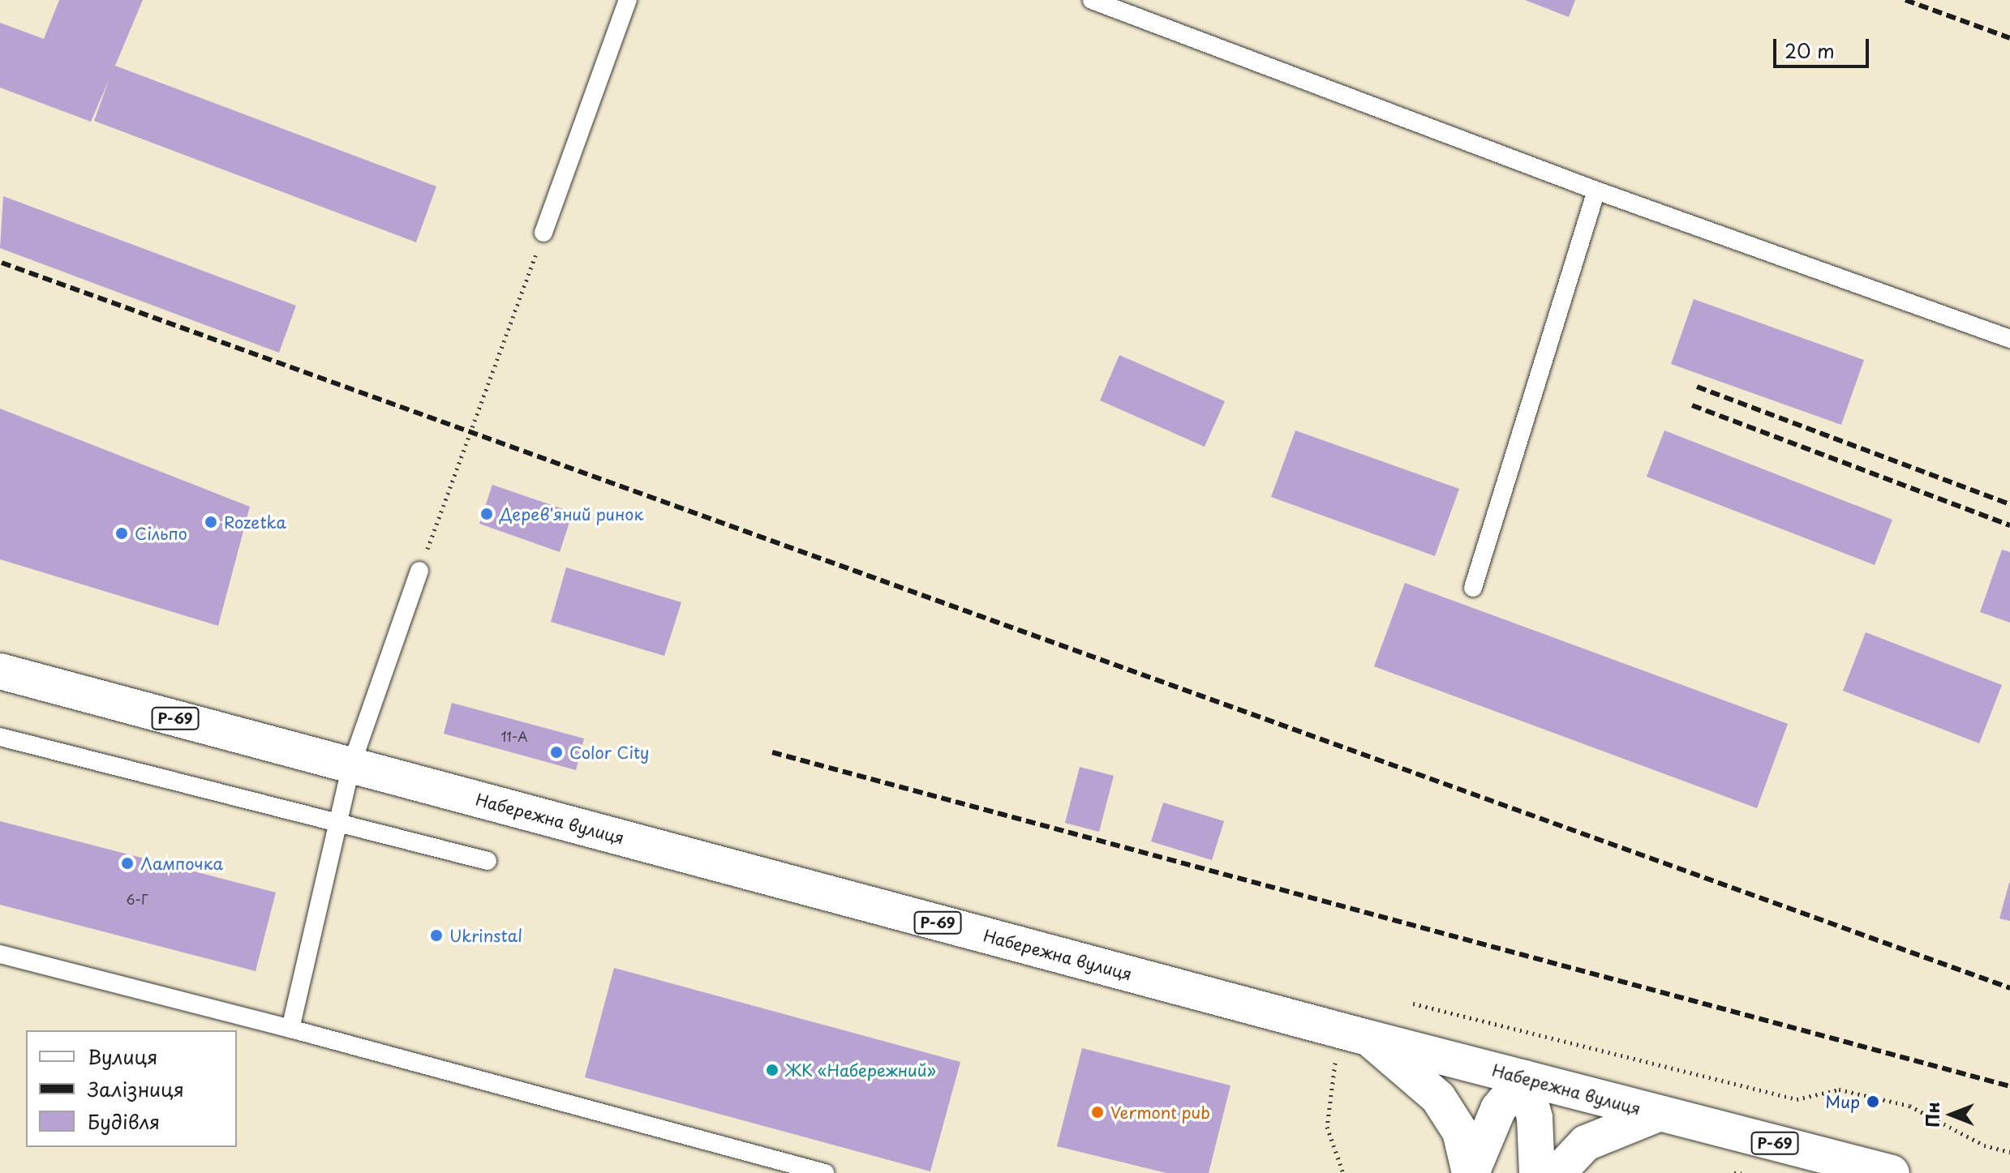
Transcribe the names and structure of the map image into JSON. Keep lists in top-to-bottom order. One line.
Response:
{"streets":{"main road":["Р-69","Набережна вулиця"]},"places":["Дерев'яний ринок","Rozetka","Сільпо","Color City","Лампочка","Ukrinstal","ЖК «Набережний»","Мир","Vermont pub"],"house_numbers":["11-А","6-Г"],"legend":["Вулиця","Залізниця","Будівля"],"scale_bar":"20 m","north":"left"}
